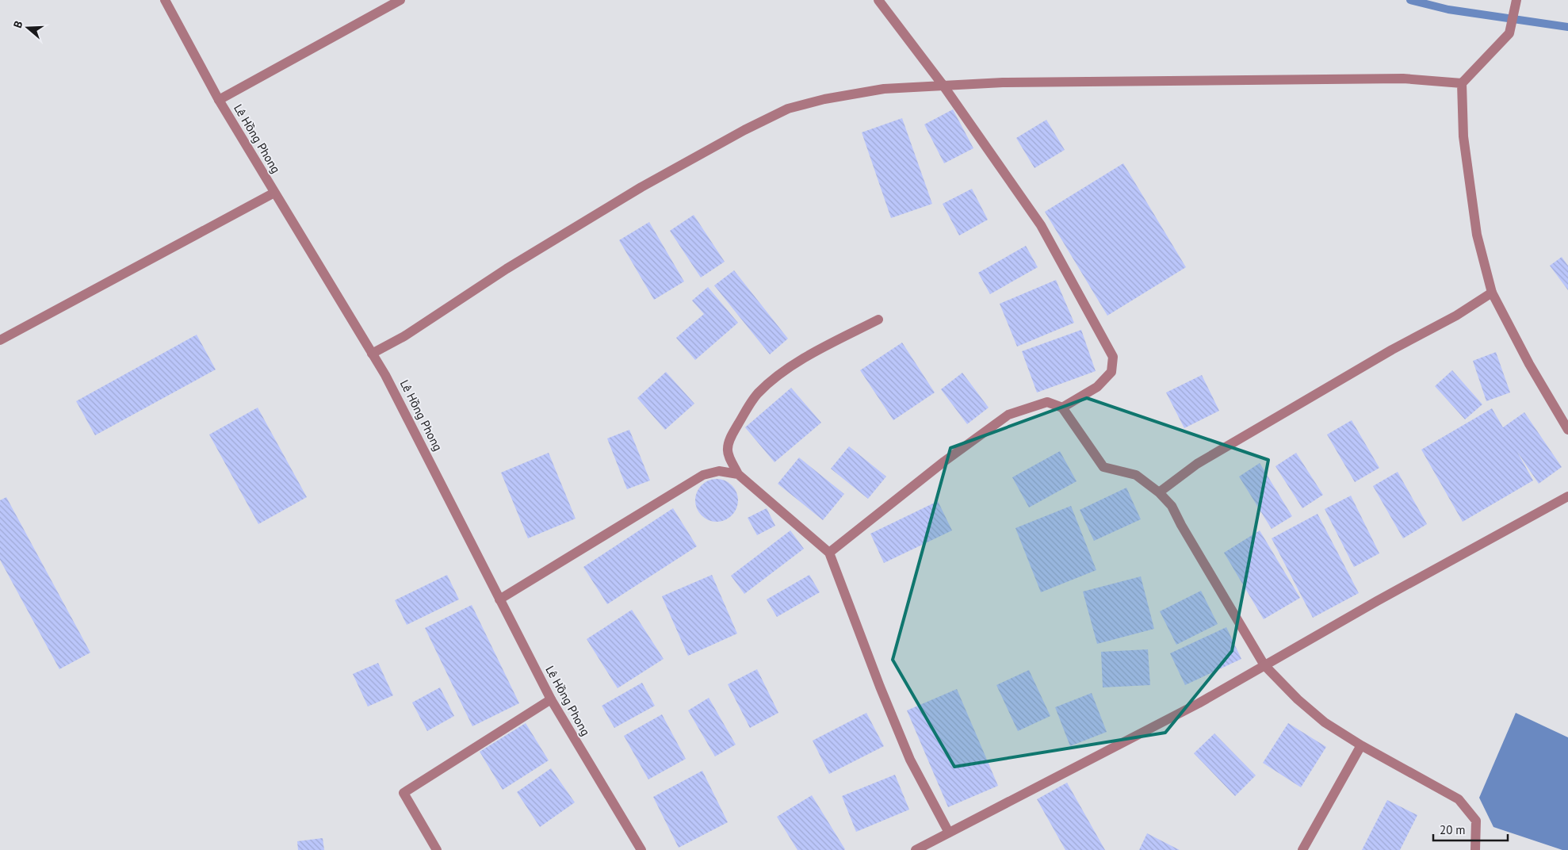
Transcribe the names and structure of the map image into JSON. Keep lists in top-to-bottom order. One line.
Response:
{"streets":{"street":["Lê Hồng Phong"]},"scale_bar":"20 m","north":"left"}
